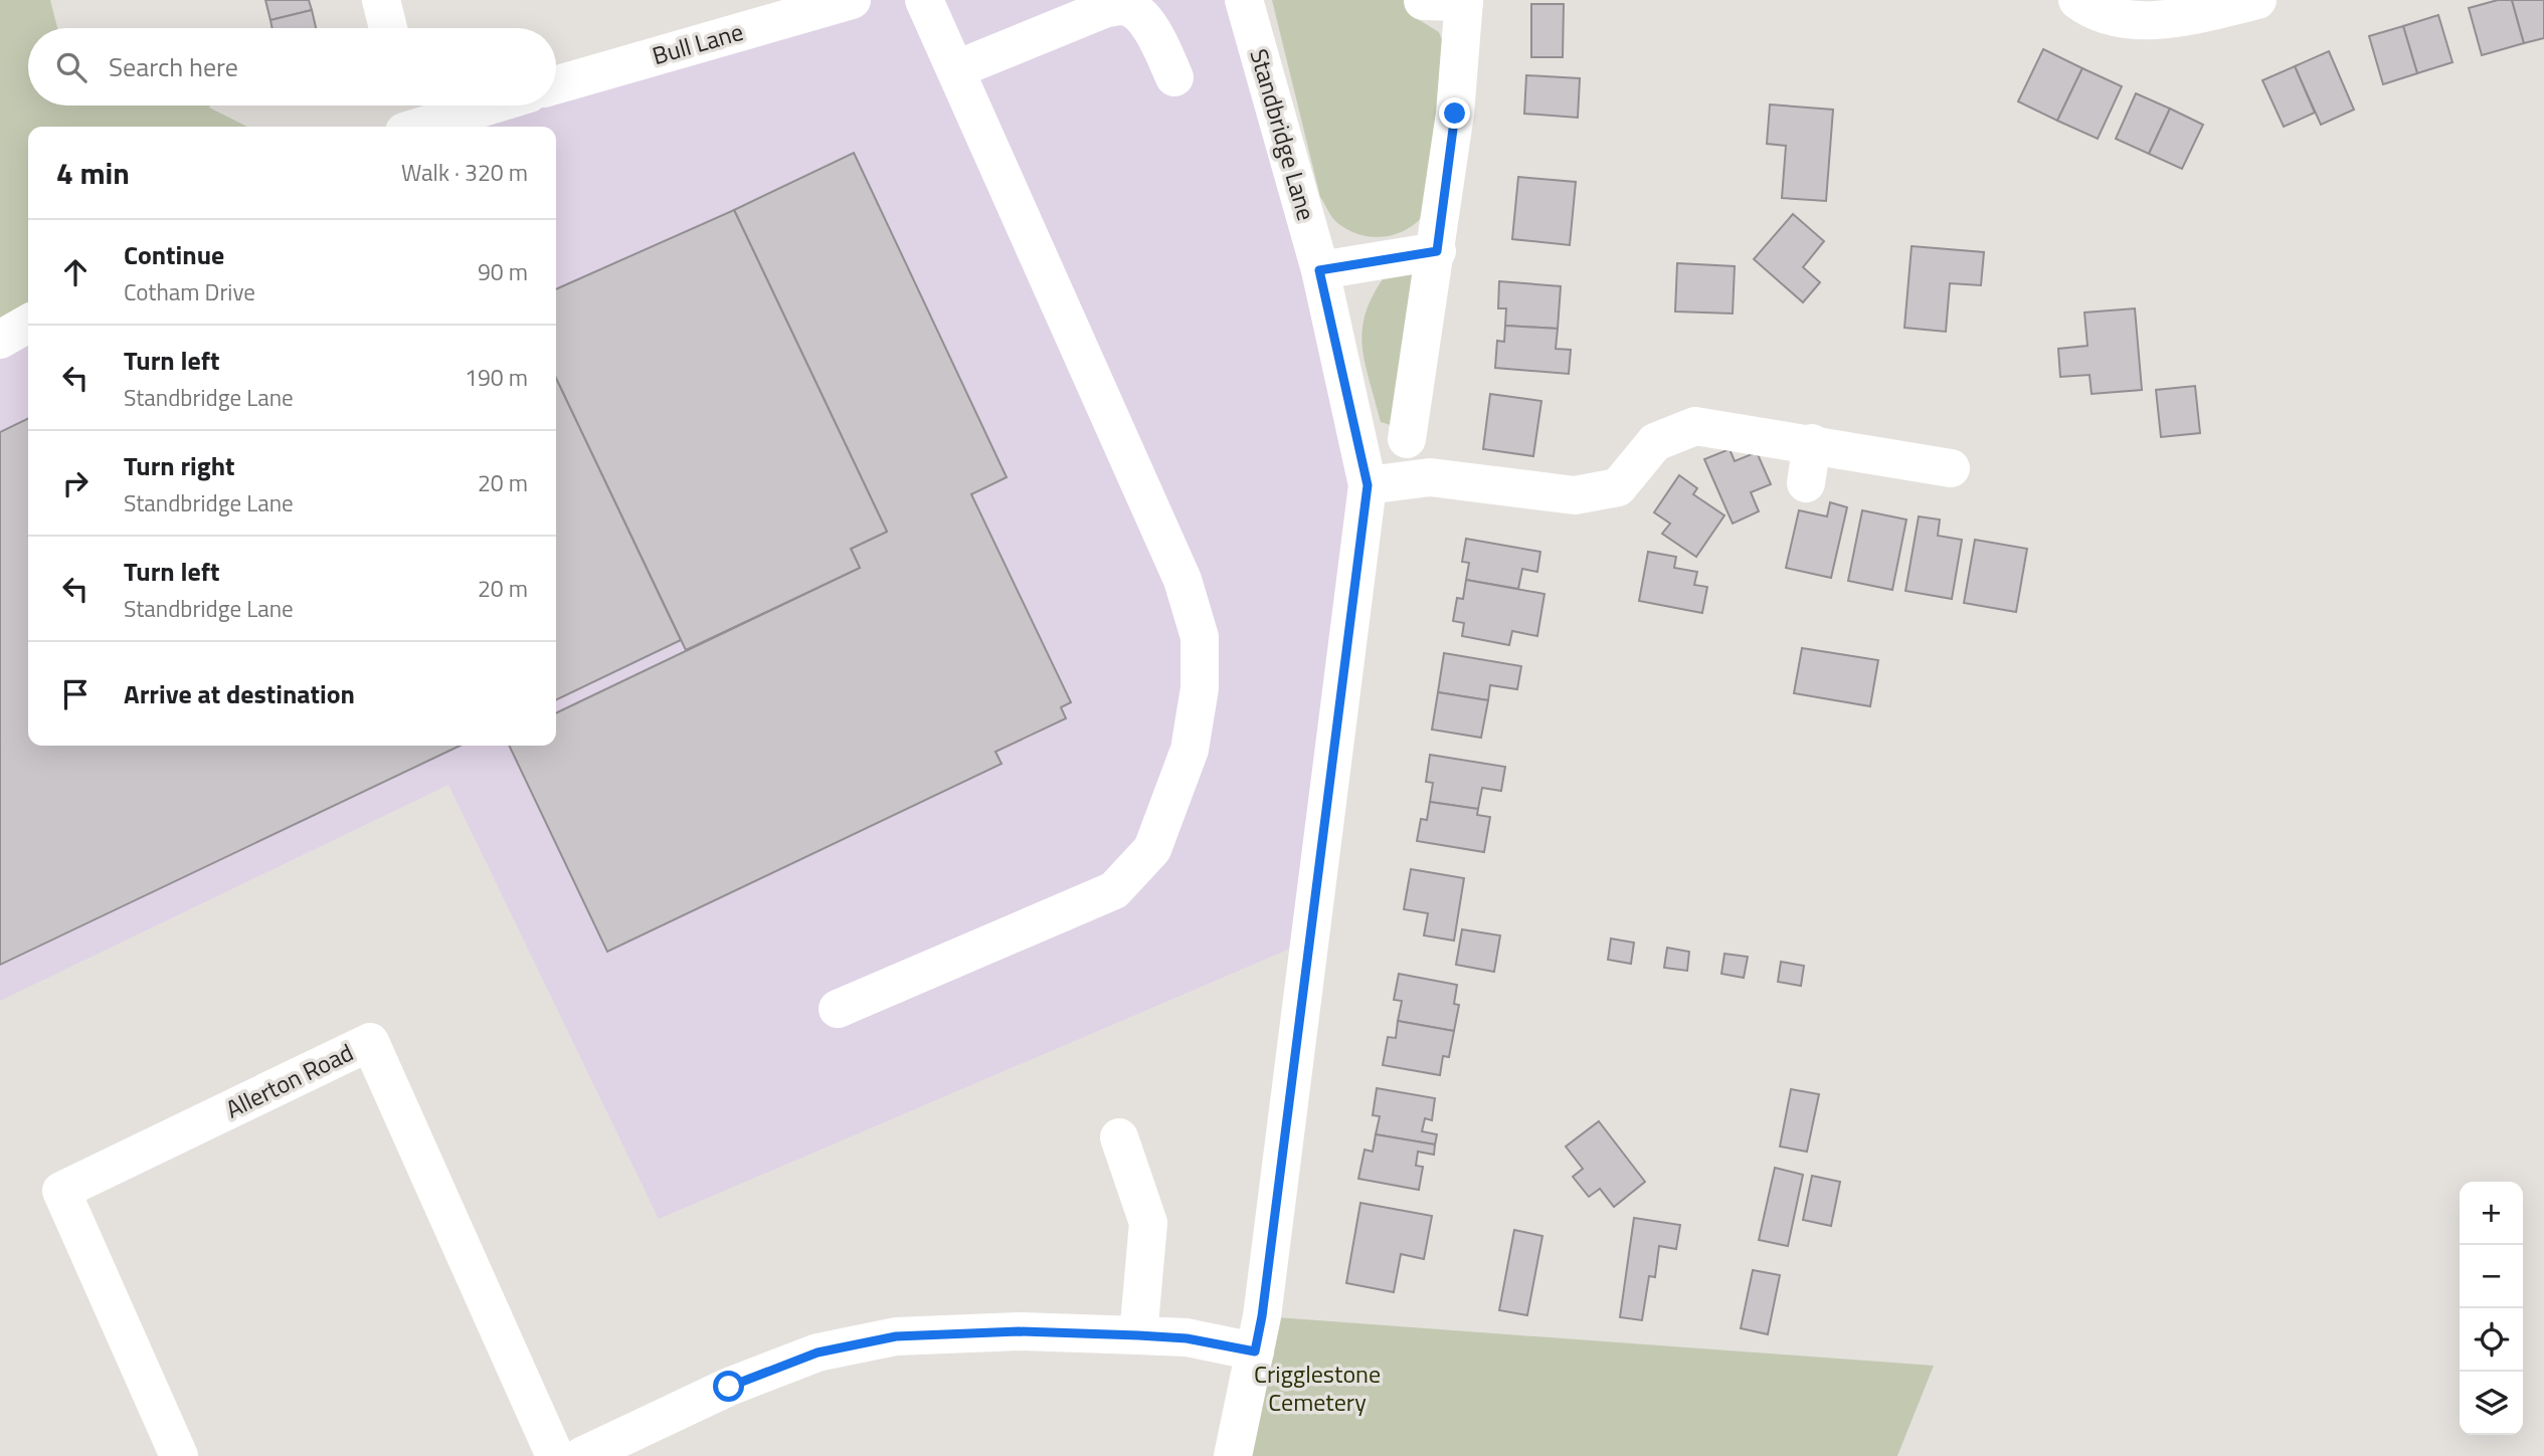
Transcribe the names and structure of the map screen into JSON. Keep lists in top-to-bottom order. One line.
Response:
{"streets":{"street":["Bull Lane","Standbridge Lane","Allerton Road"]},"parks":["Crigglestone Cemetery"],"page":{"search":"Search here","heading":["4 min","Walk · 320 m"],"list":[["Continue","Cotham Drive","90 m"],["Turn left","Standbridge Lane","190 m"],["Turn right","Standbridge Lane","20 m"],["Turn left","Standbridge Lane","20 m"],"Arrive at destination"],"map_buttons":["+","−"]}}
